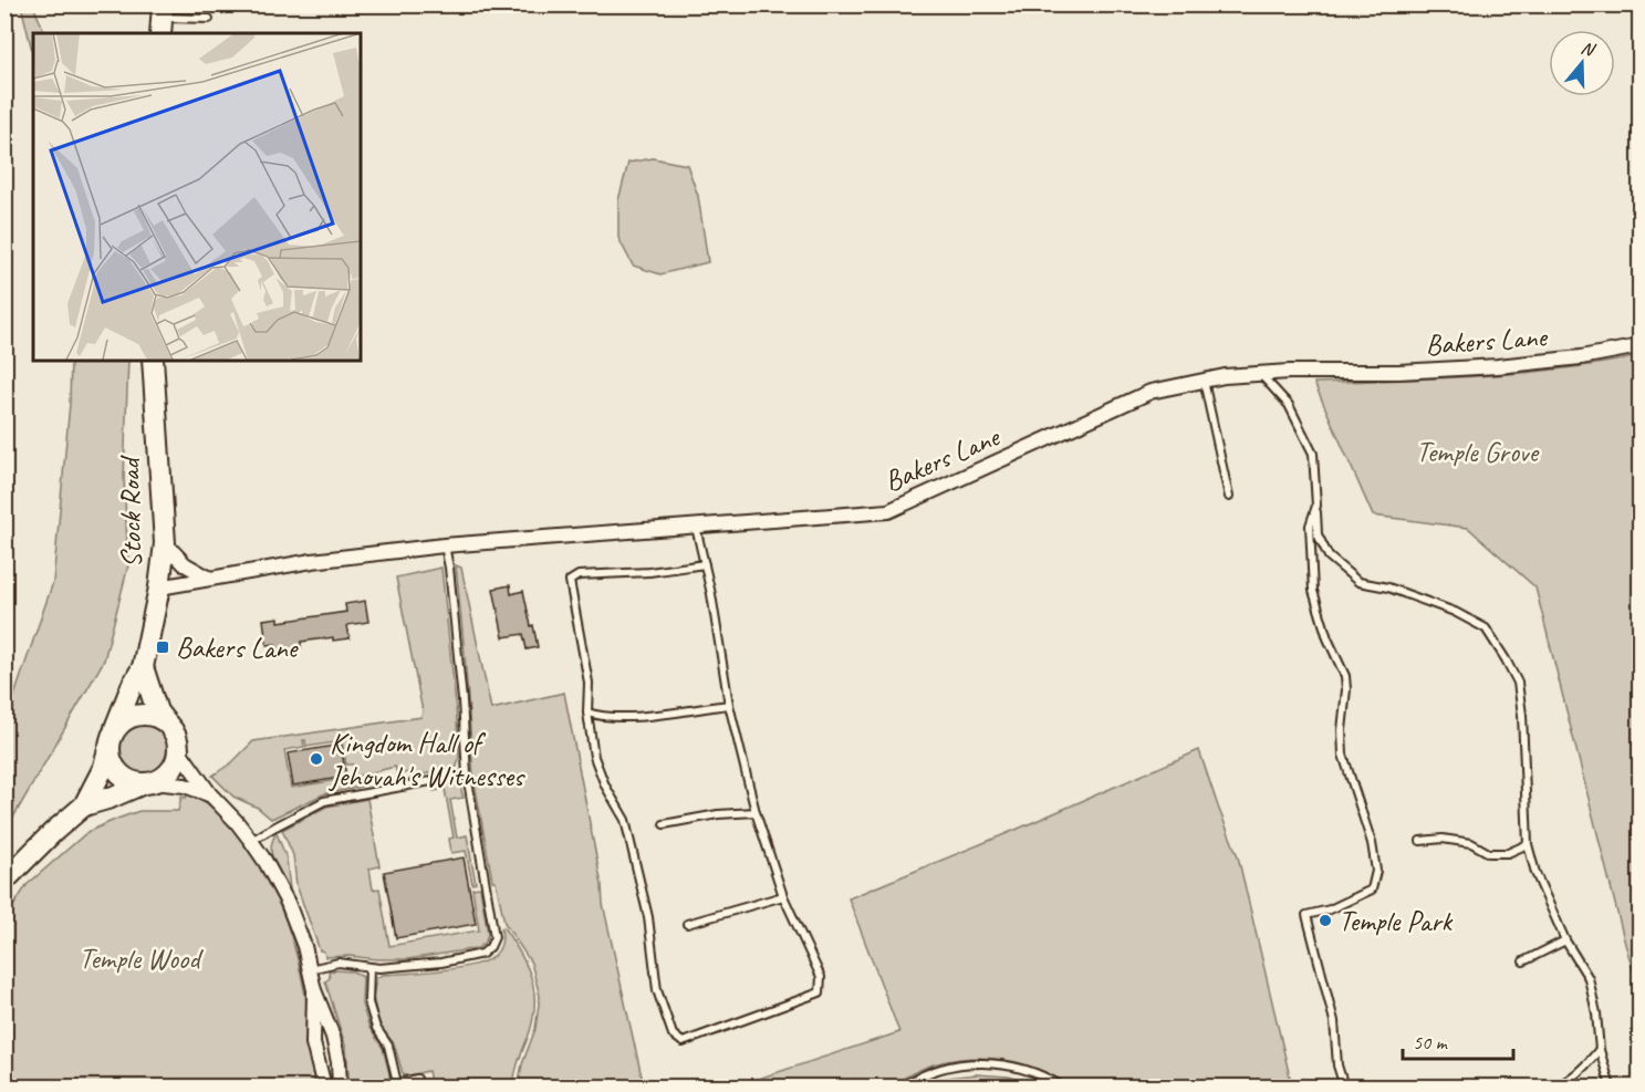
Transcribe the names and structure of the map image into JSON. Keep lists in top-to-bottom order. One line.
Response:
{"streets":{"main road":["Stock Road"],"street":["Bakers Lane"]},"crossings":[["Bakers Lane","Stock Road"]],"parks":["Temple Grove","Temple Wood"],"places":{"transit":["Bakers Lane"],"other":["Kingdom Hall of Jehovah's Witnesses","Temple Park"]},"scale_bar":"50 m","north":"top"}
